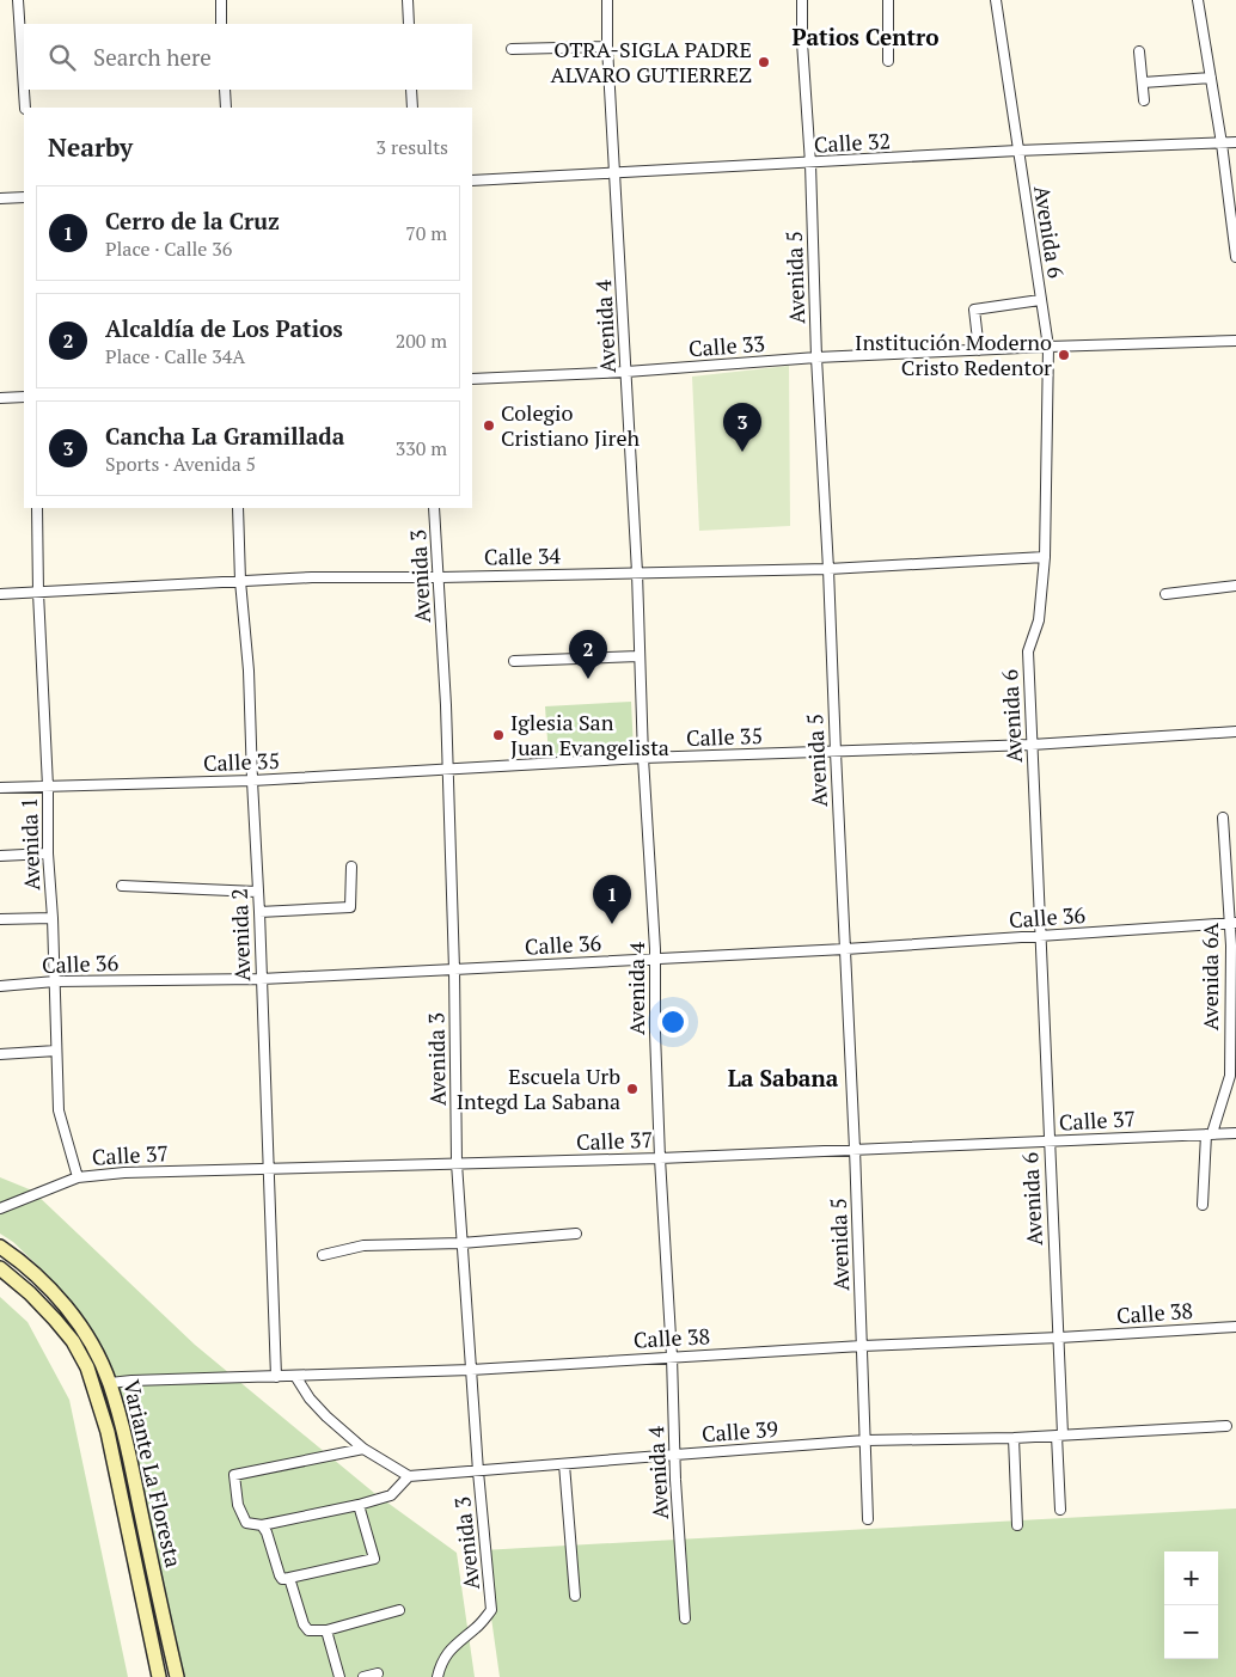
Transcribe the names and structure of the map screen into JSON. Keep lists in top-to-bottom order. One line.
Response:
{"streets":{"main road":["Variante La Floresta"],"street":["Calle 32","Avenida 6","Avenida 5","Avenida 4","Calle 33","Calle 34","Avenida 3","Calle 35","Avenida 1","Calle 36","Avenida 2","Avenida 6A","Calle 37","Calle 38","Calle 39"]},"crossings":[["Calle 32","Avenida 6"],["Calle 32","Avenida 5"],["Calle 32","Avenida 4"],["Avenida 6","Calle 33"],["Avenida 6","Calle 34"],["Avenida 6","Calle 35"],["Avenida 6","Calle 36"],["Avenida 6","Calle 37"],["Avenida 6","Calle 38"],["Avenida 6","Calle 39"],["Avenida 5","Calle 33"],["Avenida 5","Calle 34"],["Avenida 5","Calle 35"],["Avenida 5","Calle 36"],["Avenida 5","Calle 37"],["Avenida 5","Calle 38"],["Avenida 5","Calle 39"],["Avenida 4","Calle 33"],["Avenida 4","Calle 34"],["Avenida 4","Calle 35"],["Avenida 4","Calle 36"],["Avenida 4","Calle 37"],["Avenida 4","Calle 38"],["Avenida 4","Calle 39"],["Calle 34","Avenida 3"],["Calle 34","Avenida 1"],["Calle 34","Avenida 2"],["Avenida 3","Calle 35"],["Avenida 3","Calle 36"],["Avenida 3","Calle 37"],["Avenida 3","Calle 38"],["Avenida 3","Calle 39"],["Calle 35","Avenida 1"],["Calle 35","Avenida 2"],["Avenida 1","Calle 36"],["Avenida 1","Calle 37"],["Calle 36","Avenida 2"],["Calle 36","Avenida 6A"],["Avenida 2","Calle 37"],["Avenida 2","Calle 38"],["Avenida 6A","Calle 37"],["Calle 38","Variante La Floresta"]],"districts":["Patios Centro","La Sabana"],"places":["OTRA-SIGLA PADRE ALVARO GUTIERREZ","Institución Moderno Cristo Redentor","Colegio Cristiano Jireh","Iglesia San Juan Evangelista","Escuela Urb Integd La Sabana"],"page":{"search":"Search here","heading":["Nearby","3 results"],"list":[{"mark":"1","name":"Cerro de la Cruz","note":"Place · Calle 36","value":"70 m"},{"mark":"2","name":"Alcaldía de Los Patios","note":"Place · Calle 34A","value":"200 m"},{"mark":"3","name":"Cancha La Gramillada","note":"Sports · Avenida 5","value":"330 m"}],"pins":["3","2","1"],"map_buttons":["+","−"]}}
